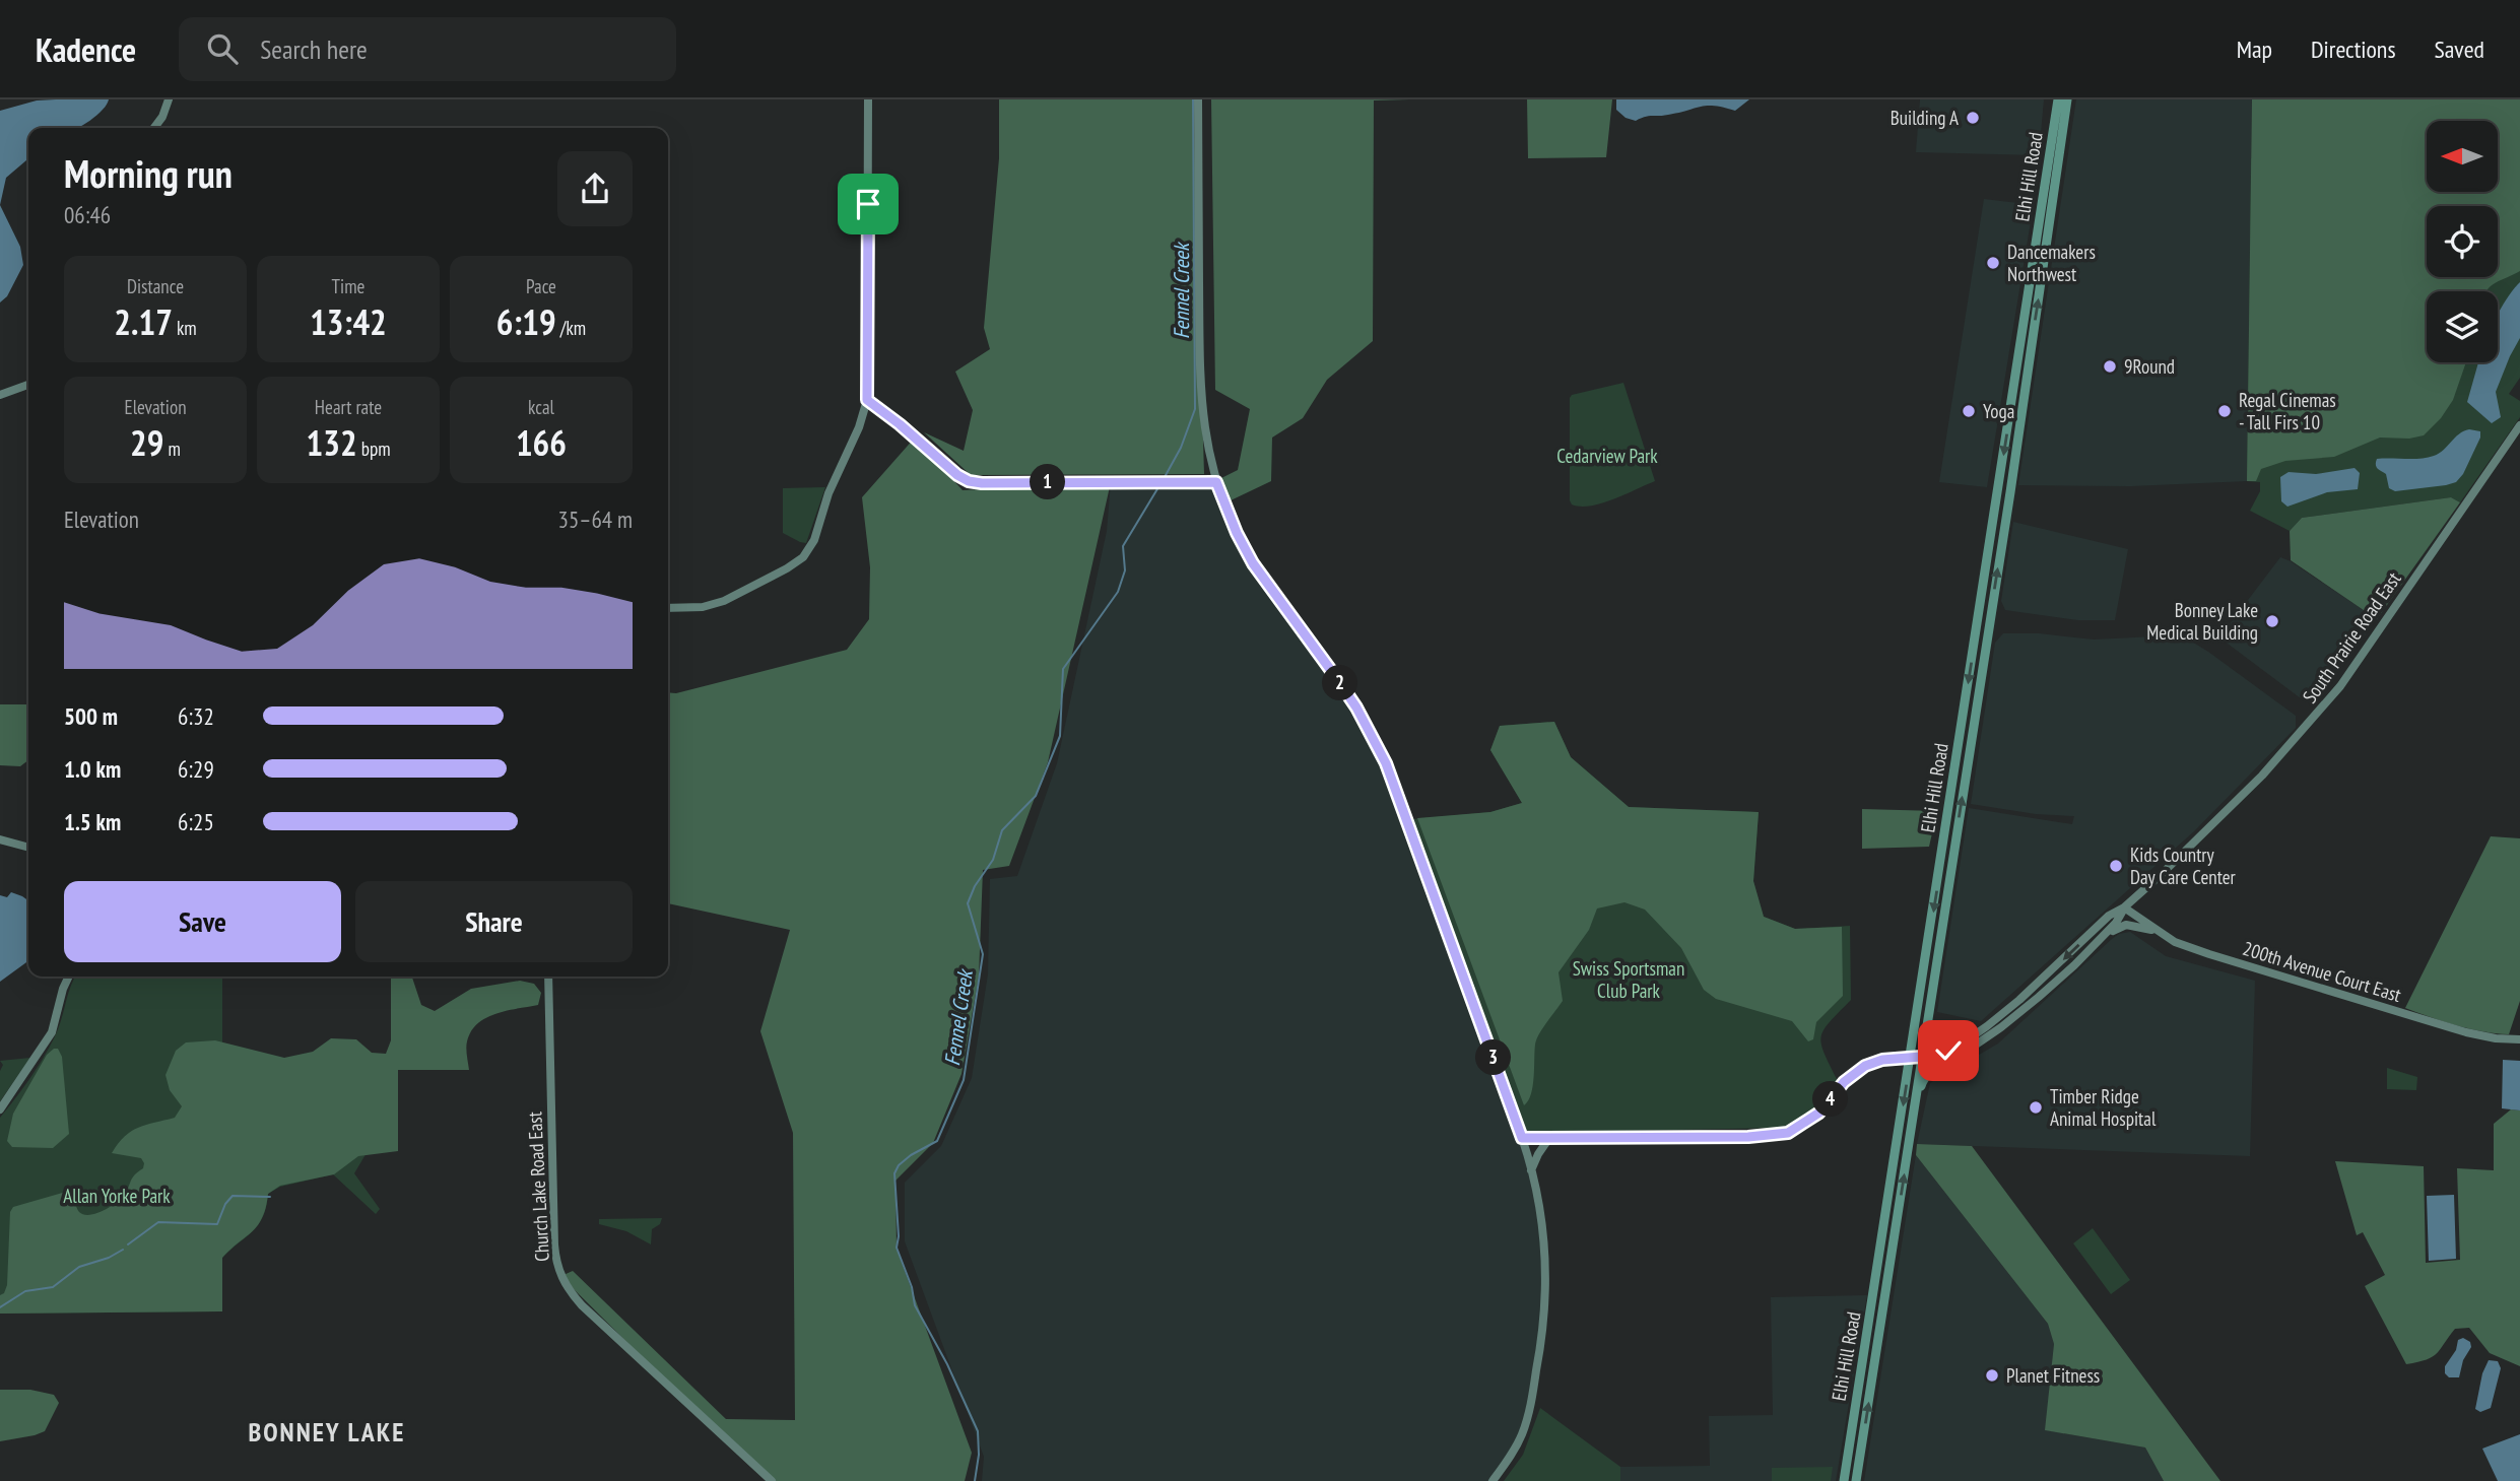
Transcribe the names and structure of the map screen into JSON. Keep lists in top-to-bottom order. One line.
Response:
{"streets":{"main road":["Elhi Hill Road"],"street":["South Prairie Road East","200th Avenue Court East","Church Lake Road East"]},"crossings":[["Elhi Hill Road","South Prairie Road East"],["South Prairie Road East","200th Avenue Court East"]],"districts":["BONNEY LAKE"],"water":["Fennel Creek"],"parks":["Cedarview Park","Swiss Sportsman Club Park","Allan Yorke Park"],"places":["Building A","Dancemakers Northwest","9Round","Yoga","Regal Cinemas - Tall Firs 10","Bonney Lake Medical Building","Kids Country Day Care Center","Timber Ridge Animal Hospital","Planet Fitness"],"north":"left","page":{"header":"Kadence","search":"Search here","nav":["Map","Directions","Saved"],"heading":["Morning run","06:46"],"stats":[["Distance","2.17 km"],["Time","13:42"],["Pace","6:19 /km"],["Elevation","29 m"],["Heart rate","132 bpm"],["kcal","166"]],"pins":["1","2","3","4"],"chart":["Elevation","35–64 m"],"list":[{"name":"500 m","note":"6:32"},{"name":"1.0 km","note":"6:29"},{"name":"1.5 km","note":"6:25"}],"buttons":["Save","Share"]}}
